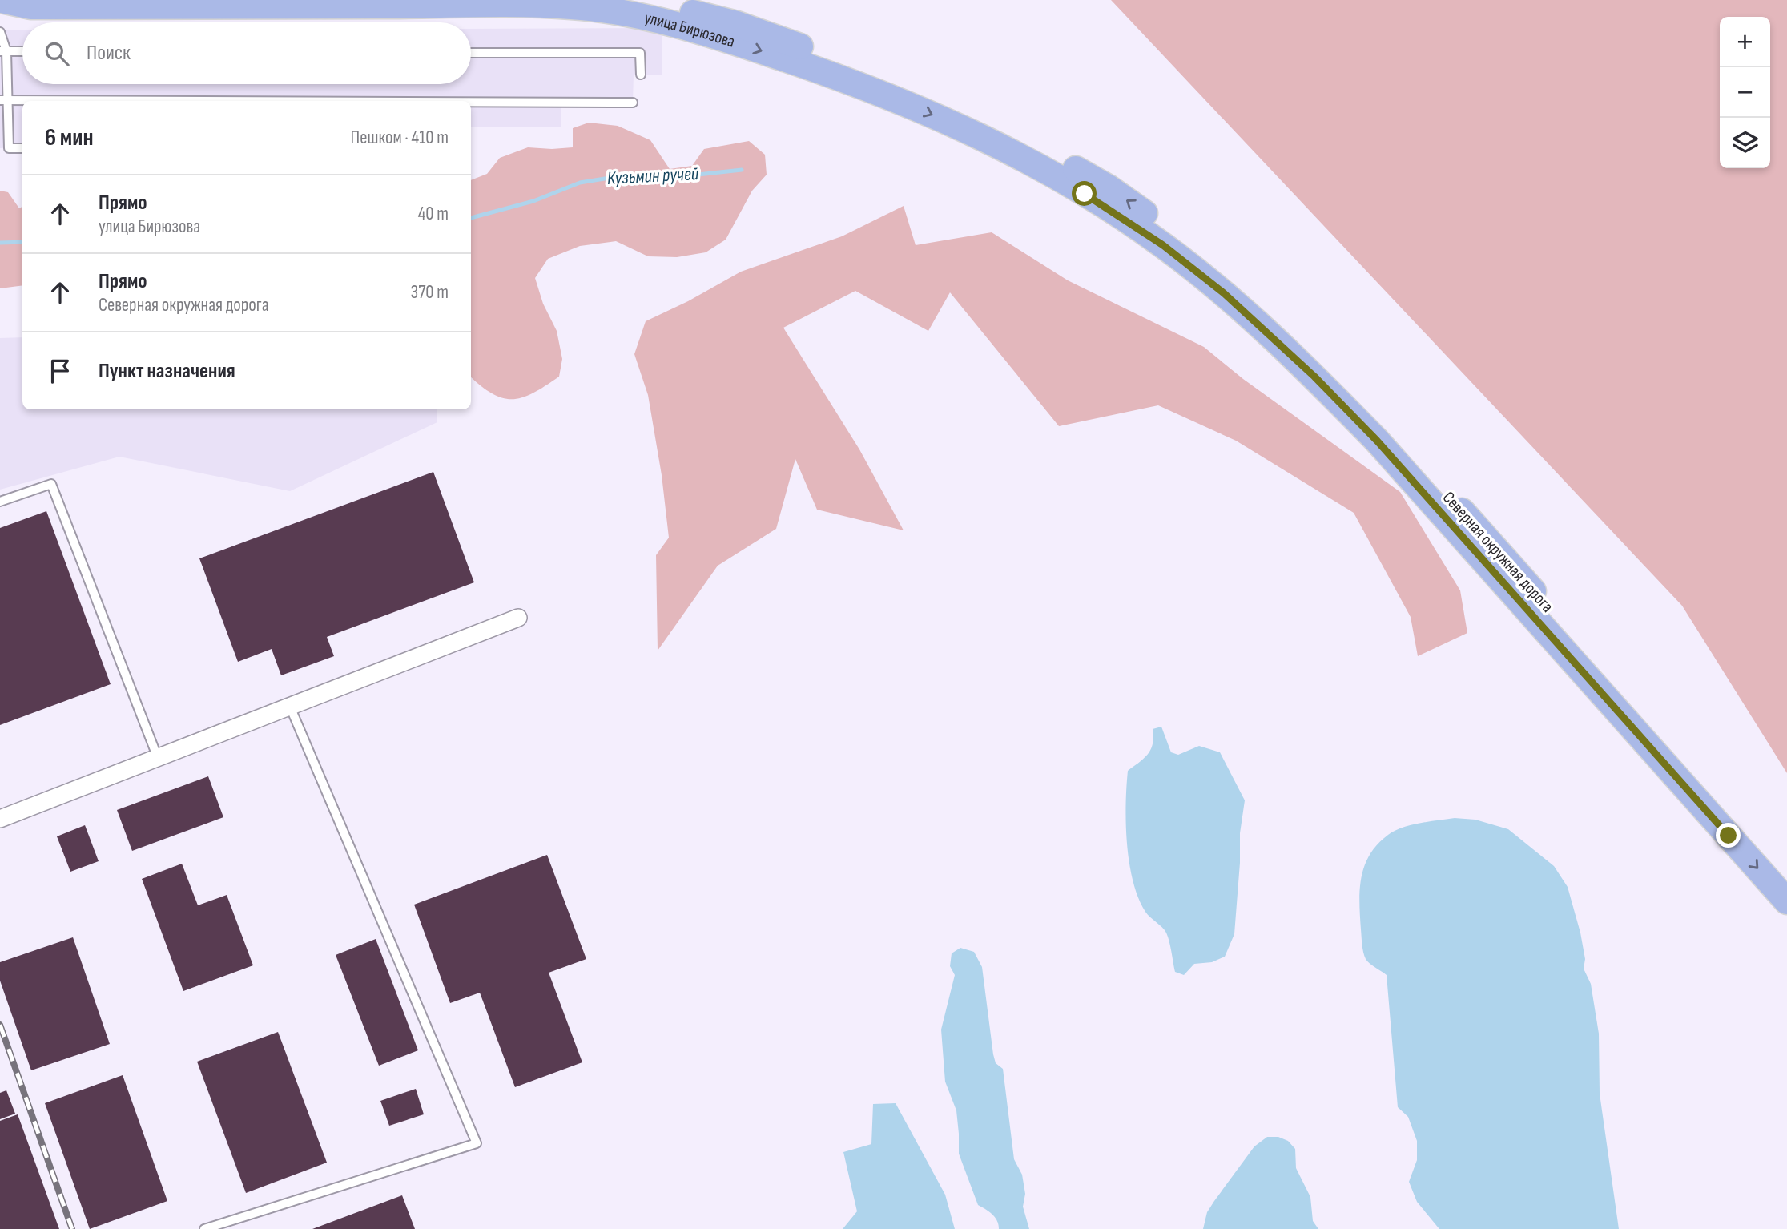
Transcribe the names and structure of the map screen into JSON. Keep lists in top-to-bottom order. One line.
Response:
{"streets":{"main road":["улица Бирюзова","Северная окружная дорога"]},"crossings":[["улица Бирюзова","Северная окружная дорога"]],"water":["Кузьмин ручей"],"page":{"map_buttons":["+","−"],"search":"Поиск","heading":["6 мин","Пешком · 410 m"],"list":[["Прямо","улица Бирюзова","40 m"],["Прямо","Северная окружная дорога","370 m"],"Пункт назначения"]}}
